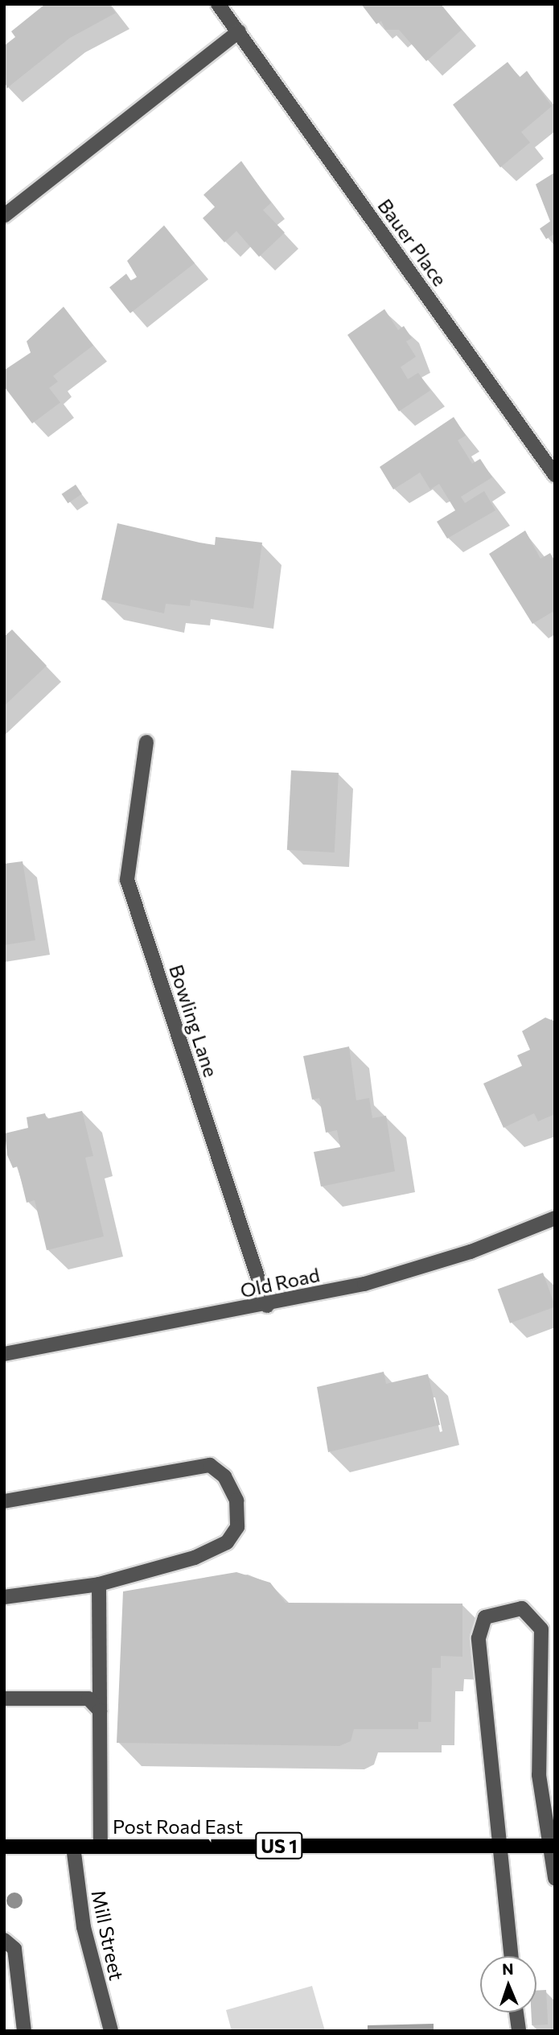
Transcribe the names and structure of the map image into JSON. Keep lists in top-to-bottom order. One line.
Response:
{"streets":{"main road":["Post Road East","US 1"],"street":["Bauer Place","Bowling Lane","Old Road","Mill Street"]},"crossings":[["Bowling Lane","Old Road"],["Post Road East","Mill Street"]],"north":"top"}
